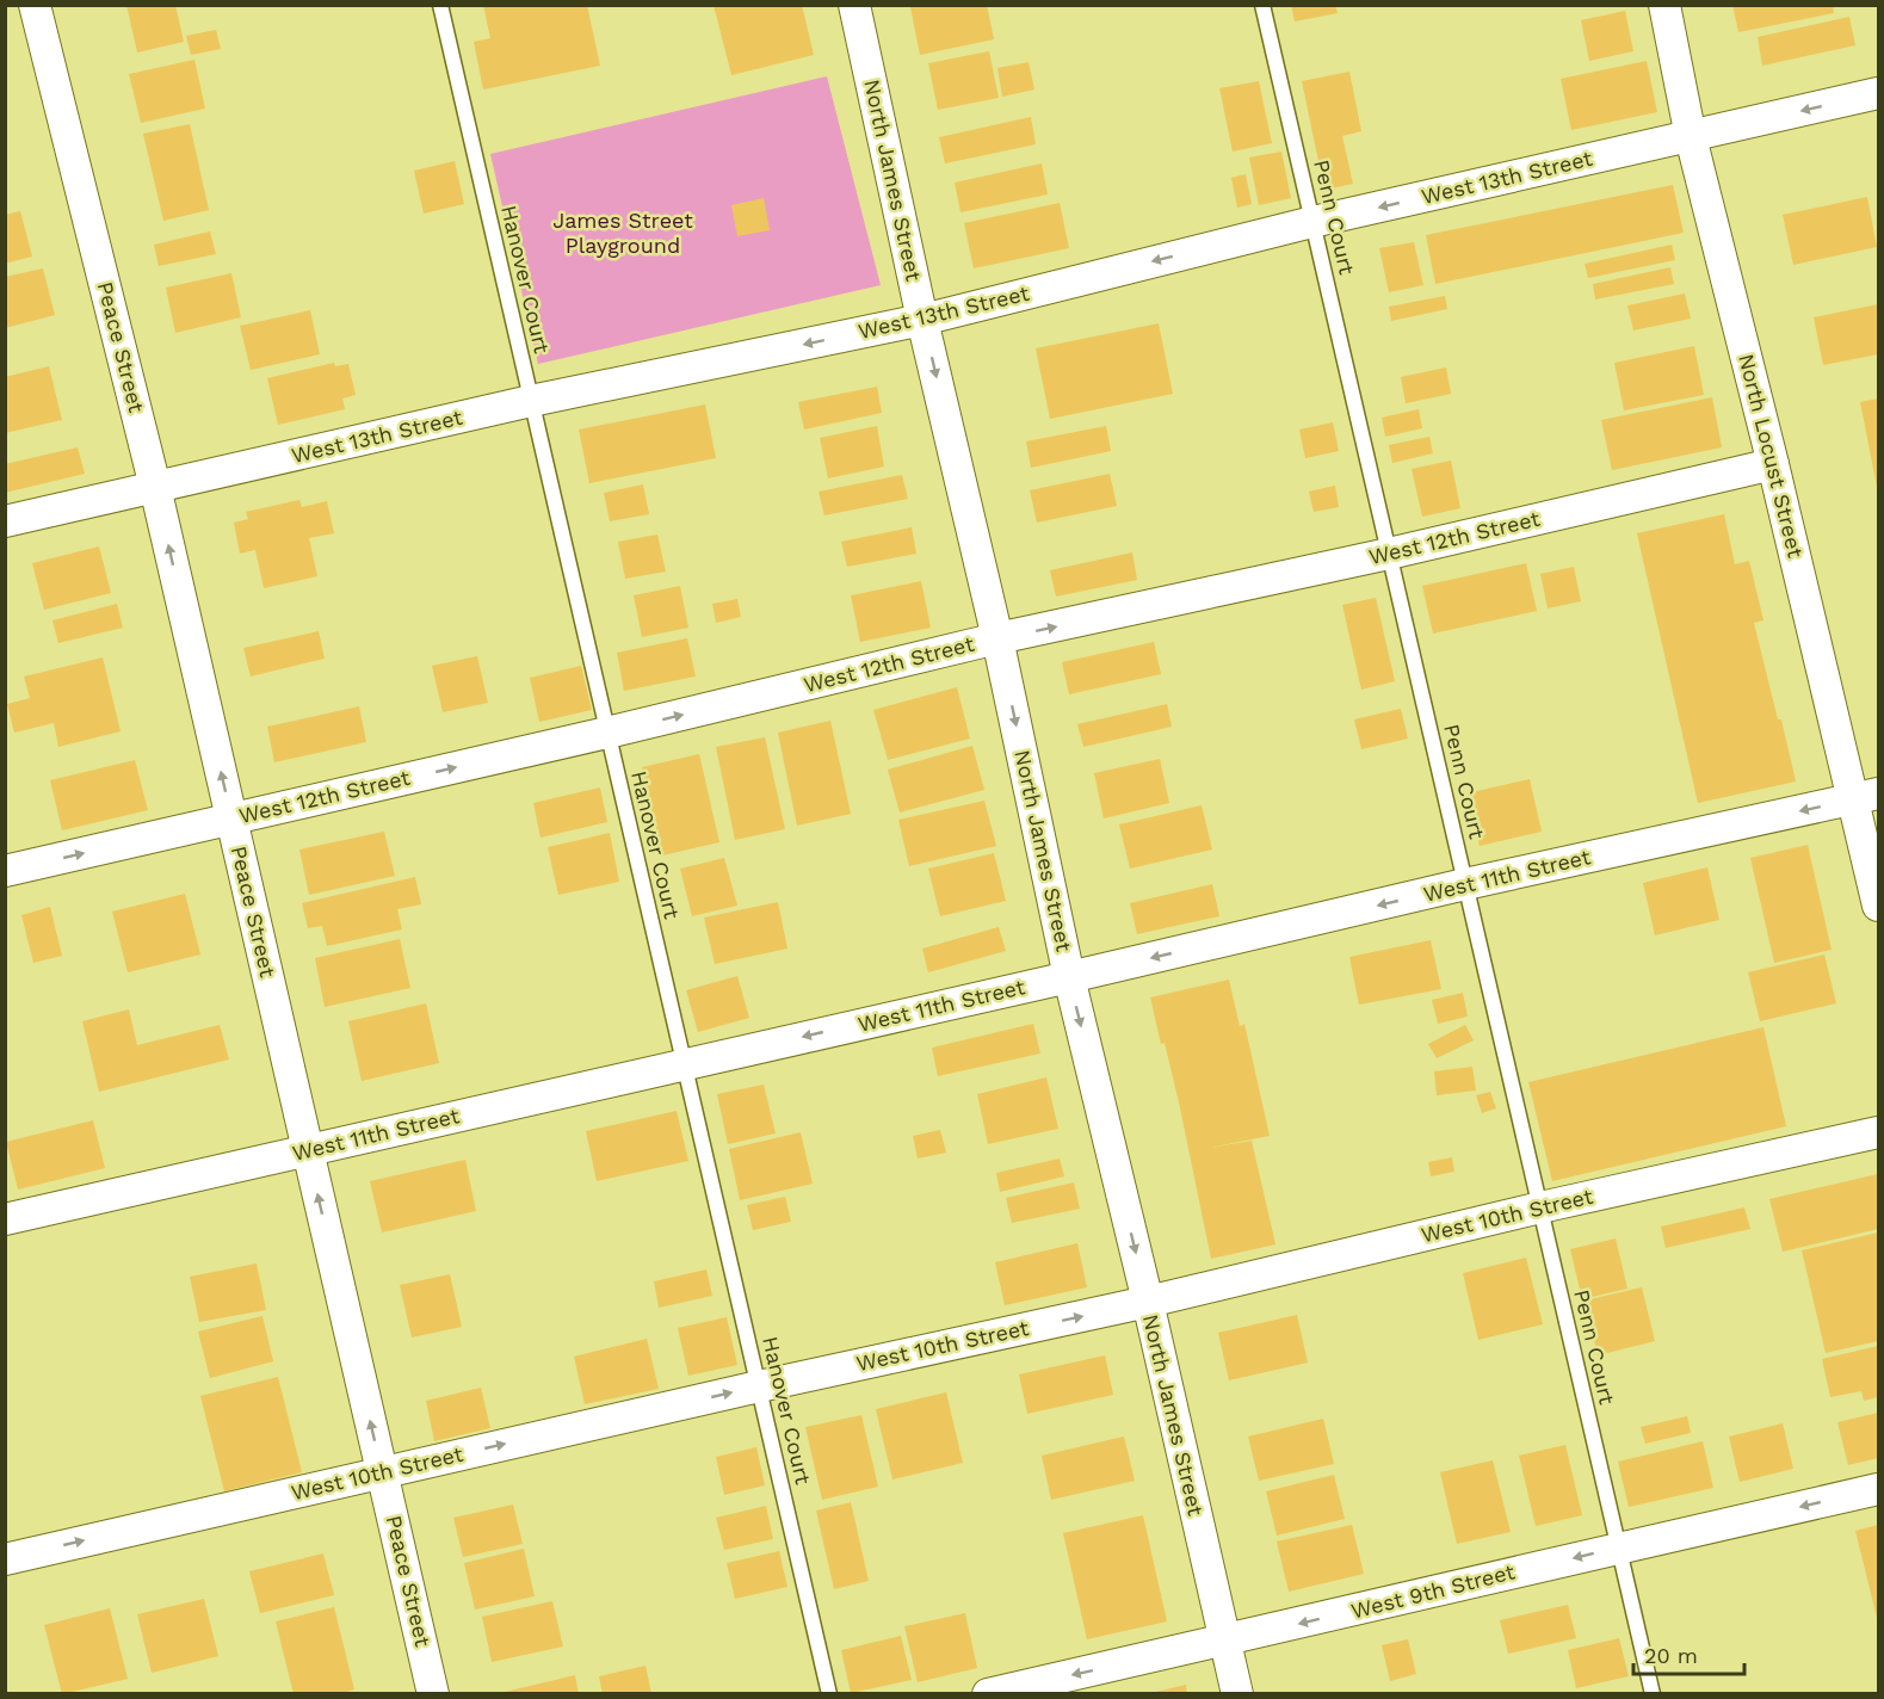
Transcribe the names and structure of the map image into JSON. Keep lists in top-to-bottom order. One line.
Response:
{"streets":{"street":["West 13th Street","North James Street","Peace Street","North Locust Street","West 12th Street","West 11th Street","West 10th Street","West 9th Street"],"lane":["Penn Court","Hanover Court"]},"crossings":[["West 13th Street","North James Street"],["West 13th Street","Penn Court"],["West 13th Street","Hanover Court"],["West 13th Street","Peace Street"],["West 13th Street","North Locust Street"],["North James Street","West 12th Street"],["North James Street","West 11th Street"],["North James Street","West 10th Street"],["North James Street","West 9th Street"],["Penn Court","West 12th Street"],["Penn Court","West 11th Street"],["Penn Court","West 10th Street"],["Penn Court","West 9th Street"],["Hanover Court","West 12th Street"],["Hanover Court","West 11th Street"],["Hanover Court","West 10th Street"],["Peace Street","West 12th Street"],["Peace Street","West 11th Street"],["Peace Street","West 10th Street"],["North Locust Street","West 12th Street"],["North Locust Street","West 11th Street"]],"one_way":["West 13th Street","North James Street","Peace Street","West 12th Street","West 11th Street","West 10th Street","West 9th Street"],"parks":["James Street Playground"],"scale_bar":"20 m"}
